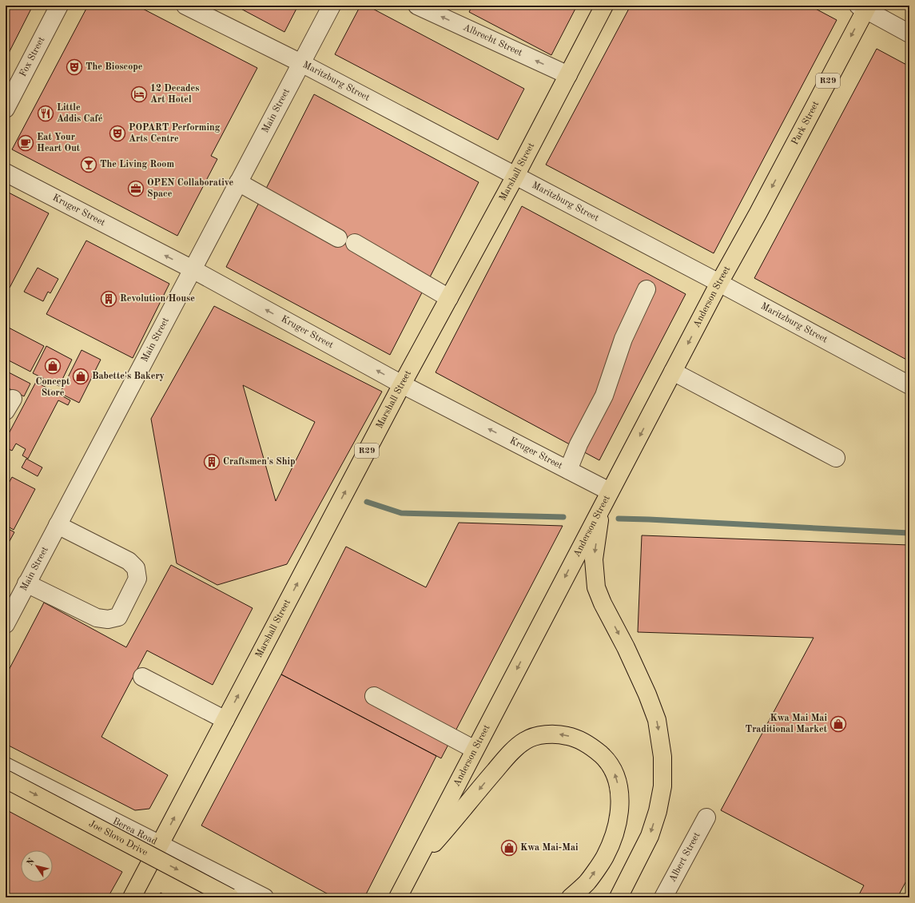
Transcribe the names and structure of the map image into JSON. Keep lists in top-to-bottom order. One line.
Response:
{"streets":{"main road":["R29","Park Street","Marshall Street","Anderson Street","Joe Slovo Drive"],"street":["Albrecht Street","Fox Street","Maritzburg Street","Main Street","Kruger Street","Berea Road","Albert Street"]},"crossings":[["Albrecht Street","Marshall Street"],["Maritzburg Street","Main Street"],["Maritzburg Street","Marshall Street"],["Maritzburg Street","Anderson Street"],["Main Street","Kruger Street"],["Park Street","Anderson Street"],["Marshall Street","Kruger Street"],["Marshall Street","Berea Road"],["Kruger Street","Anderson Street"]],"one_way":["Albrecht Street","Park Street","Marshall Street","Anderson Street","Joe Slovo Drive"],"places":{"theatre":["The Bioscope","POPART Performing Arts Centre"],"hotel":["12 Decades Art Hotel"],"restaurant":["Little Addis Café"],"cafe":["Eat Your Heart Out"],"bar":["The Living Room"],"office":["OPEN Collaborative Space"],"building":["Revolution House","Craftsmen's Ship"],"shop":["Concept Store","Babette's Bakery","Kwa Mai Mai Traditional Market","Kwa Mai-Mai"]},"north":"top left"}
